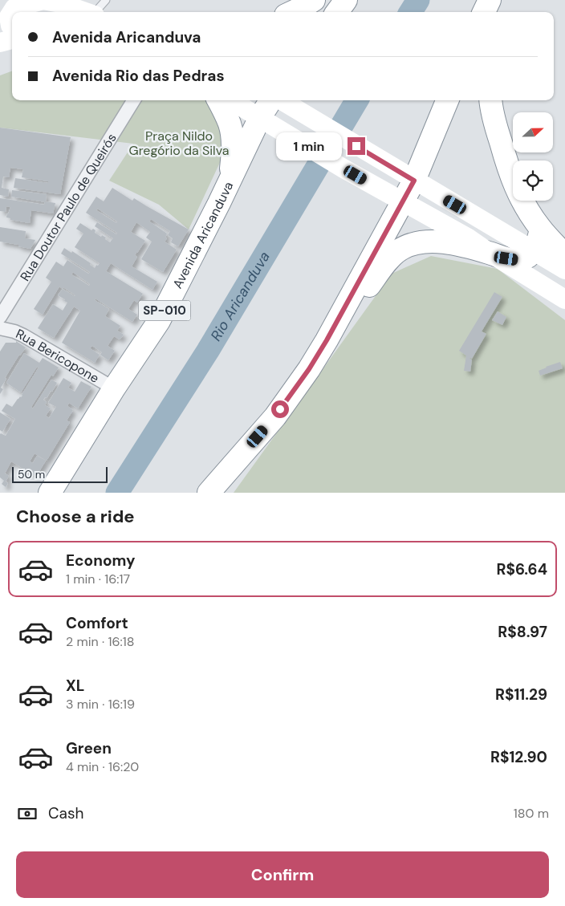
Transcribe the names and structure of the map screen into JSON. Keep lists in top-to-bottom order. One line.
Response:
{"streets":{"highway":["Avenida Aricanduva","SP-010"],"street":["Rua Doutor Paulo de Queirós","Rua Bericopone"]},"crossings":[["Avenida Aricanduva","Rua Bericopone"]],"water":["Rio Aricanduva"],"parks":["Praça Nildo Gregório da Silva"],"scale_bar":"50 m","north":"right","page":{"banner":["Avenida Aricanduva","Avenida Rio das Pedras"],"bubble":"1 min","scale":"50 m","heading":"Choose a ride","list":[{"name":"Economy","note":"1 min · 16:17","value":"R$6.64"},{"name":"Comfort","note":"2 min · 16:18","value":"R$8.97"},{"name":"XL","note":"3 min · 16:19","value":"R$11.29"},{"name":"Green","note":"4 min · 16:20","value":"R$12.90"}],"pay":["Cash","180 m"],"buttons":"Confirm"}}
